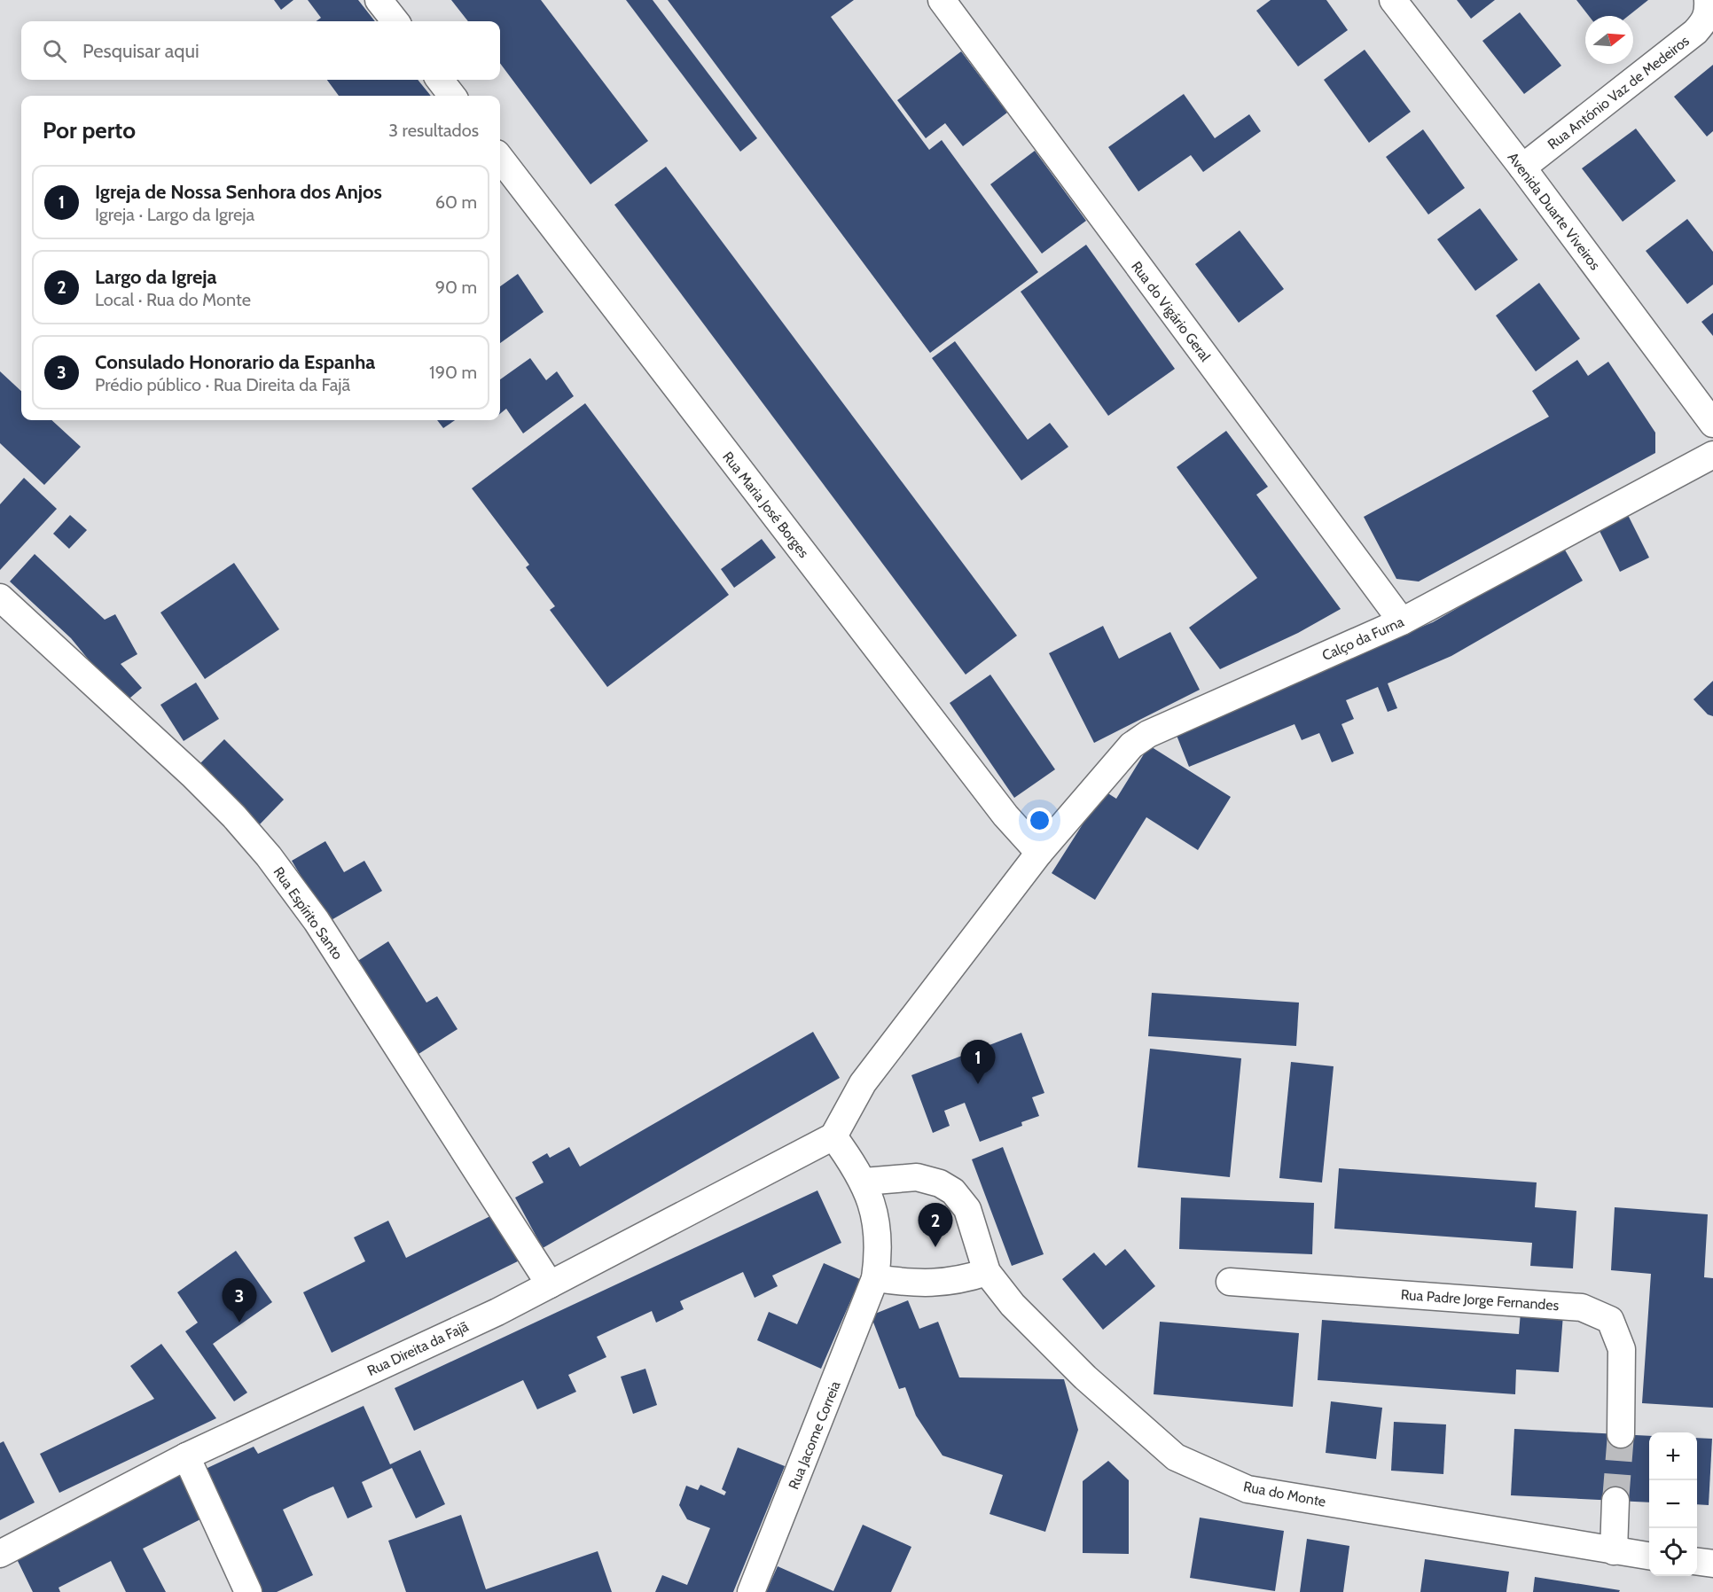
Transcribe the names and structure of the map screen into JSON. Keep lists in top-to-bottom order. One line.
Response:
{"streets":{"street":["Rua António Vaz de Medeiros","Avenida Duarte Viveiros","Rua do Vigário Geral","Rua Maria José Borges","Calço da Furna","Rua Espírito Santo","Rua Padre Jorge Fernandes","Rua Direita da Fajã","Rua Jacome Correia","Rua do Monte"]},"crossings":[["Rua António Vaz de Medeiros","Avenida Duarte Viveiros"],["Rua do Vigário Geral","Calço da Furna"],["Rua Maria José Borges","Calço da Furna"],["Calço da Furna","Rua Direita da Fajã"],["Calço da Furna","Rua Jacome Correia"],["Rua Espírito Santo","Rua Direita da Fajã"],["Rua Direita da Fajã","Rua Jacome Correia"],["Rua Jacome Correia","Rua do Monte"]],"north":"right","page":{"search":"Pesquisar aqui","heading":["Por perto","3 resultados"],"list":[{"mark":"1","name":"Igreja de Nossa Senhora dos Anjos","note":"Igreja · Largo da Igreja","value":"60 m"},{"mark":"2","name":"Largo da Igreja","note":"Local · Rua do Monte","value":"90 m"},{"mark":"3","name":"Consulado Honorario da Espanha","note":"Prédio público · Rua Direita da Fajã","value":"190 m"}],"pins":["1","2","3"],"map_buttons":["+","−"]}}
